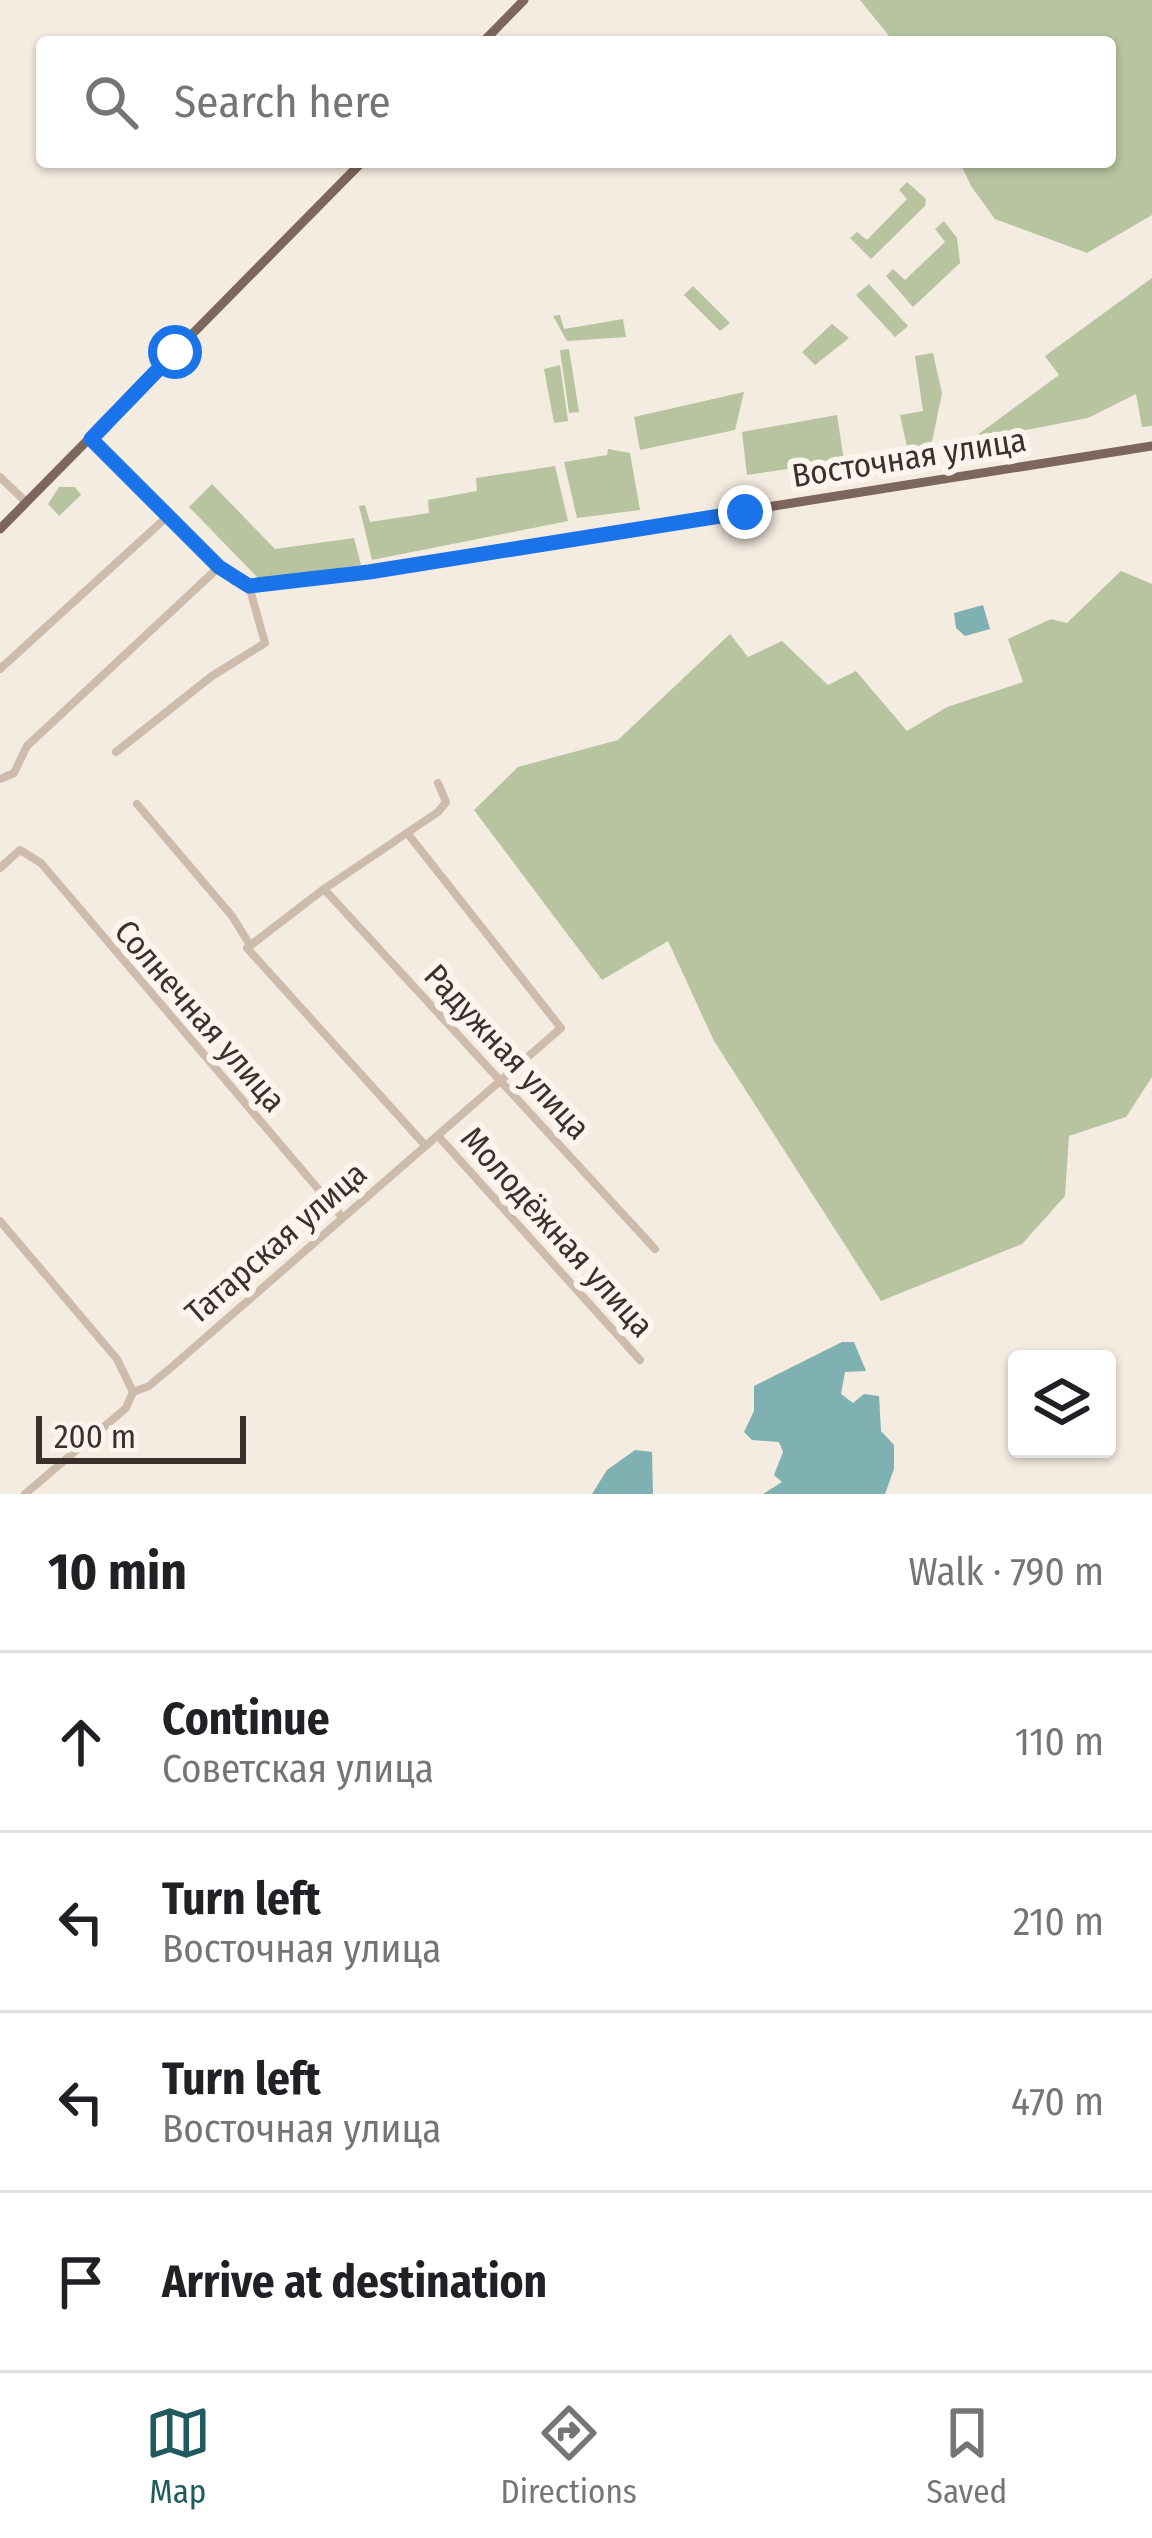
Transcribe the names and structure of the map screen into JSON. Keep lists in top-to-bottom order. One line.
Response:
{"streets":{"main road":["Восточная улица"],"street":["Солнечная улица","Радужная улица","Молодёжная улица","Татарская улица"]},"crossings":[["Солнечная улица","Татарская улица"],["Радужная улица","Татарская улица"],["Молодёжная улица","Татарская улица"]],"scale_bar":"200 m","page":{"search":"Search here","scale":"200 m","heading":["10 min","Walk · 790 m"],"list":[["Continue","Советская улица","110 m"],["Turn left","Восточная улица","210 m"],["Turn left","Восточная улица","470 m"],"Arrive at destination"],"nav":["Map","Directions","Saved"]}}
